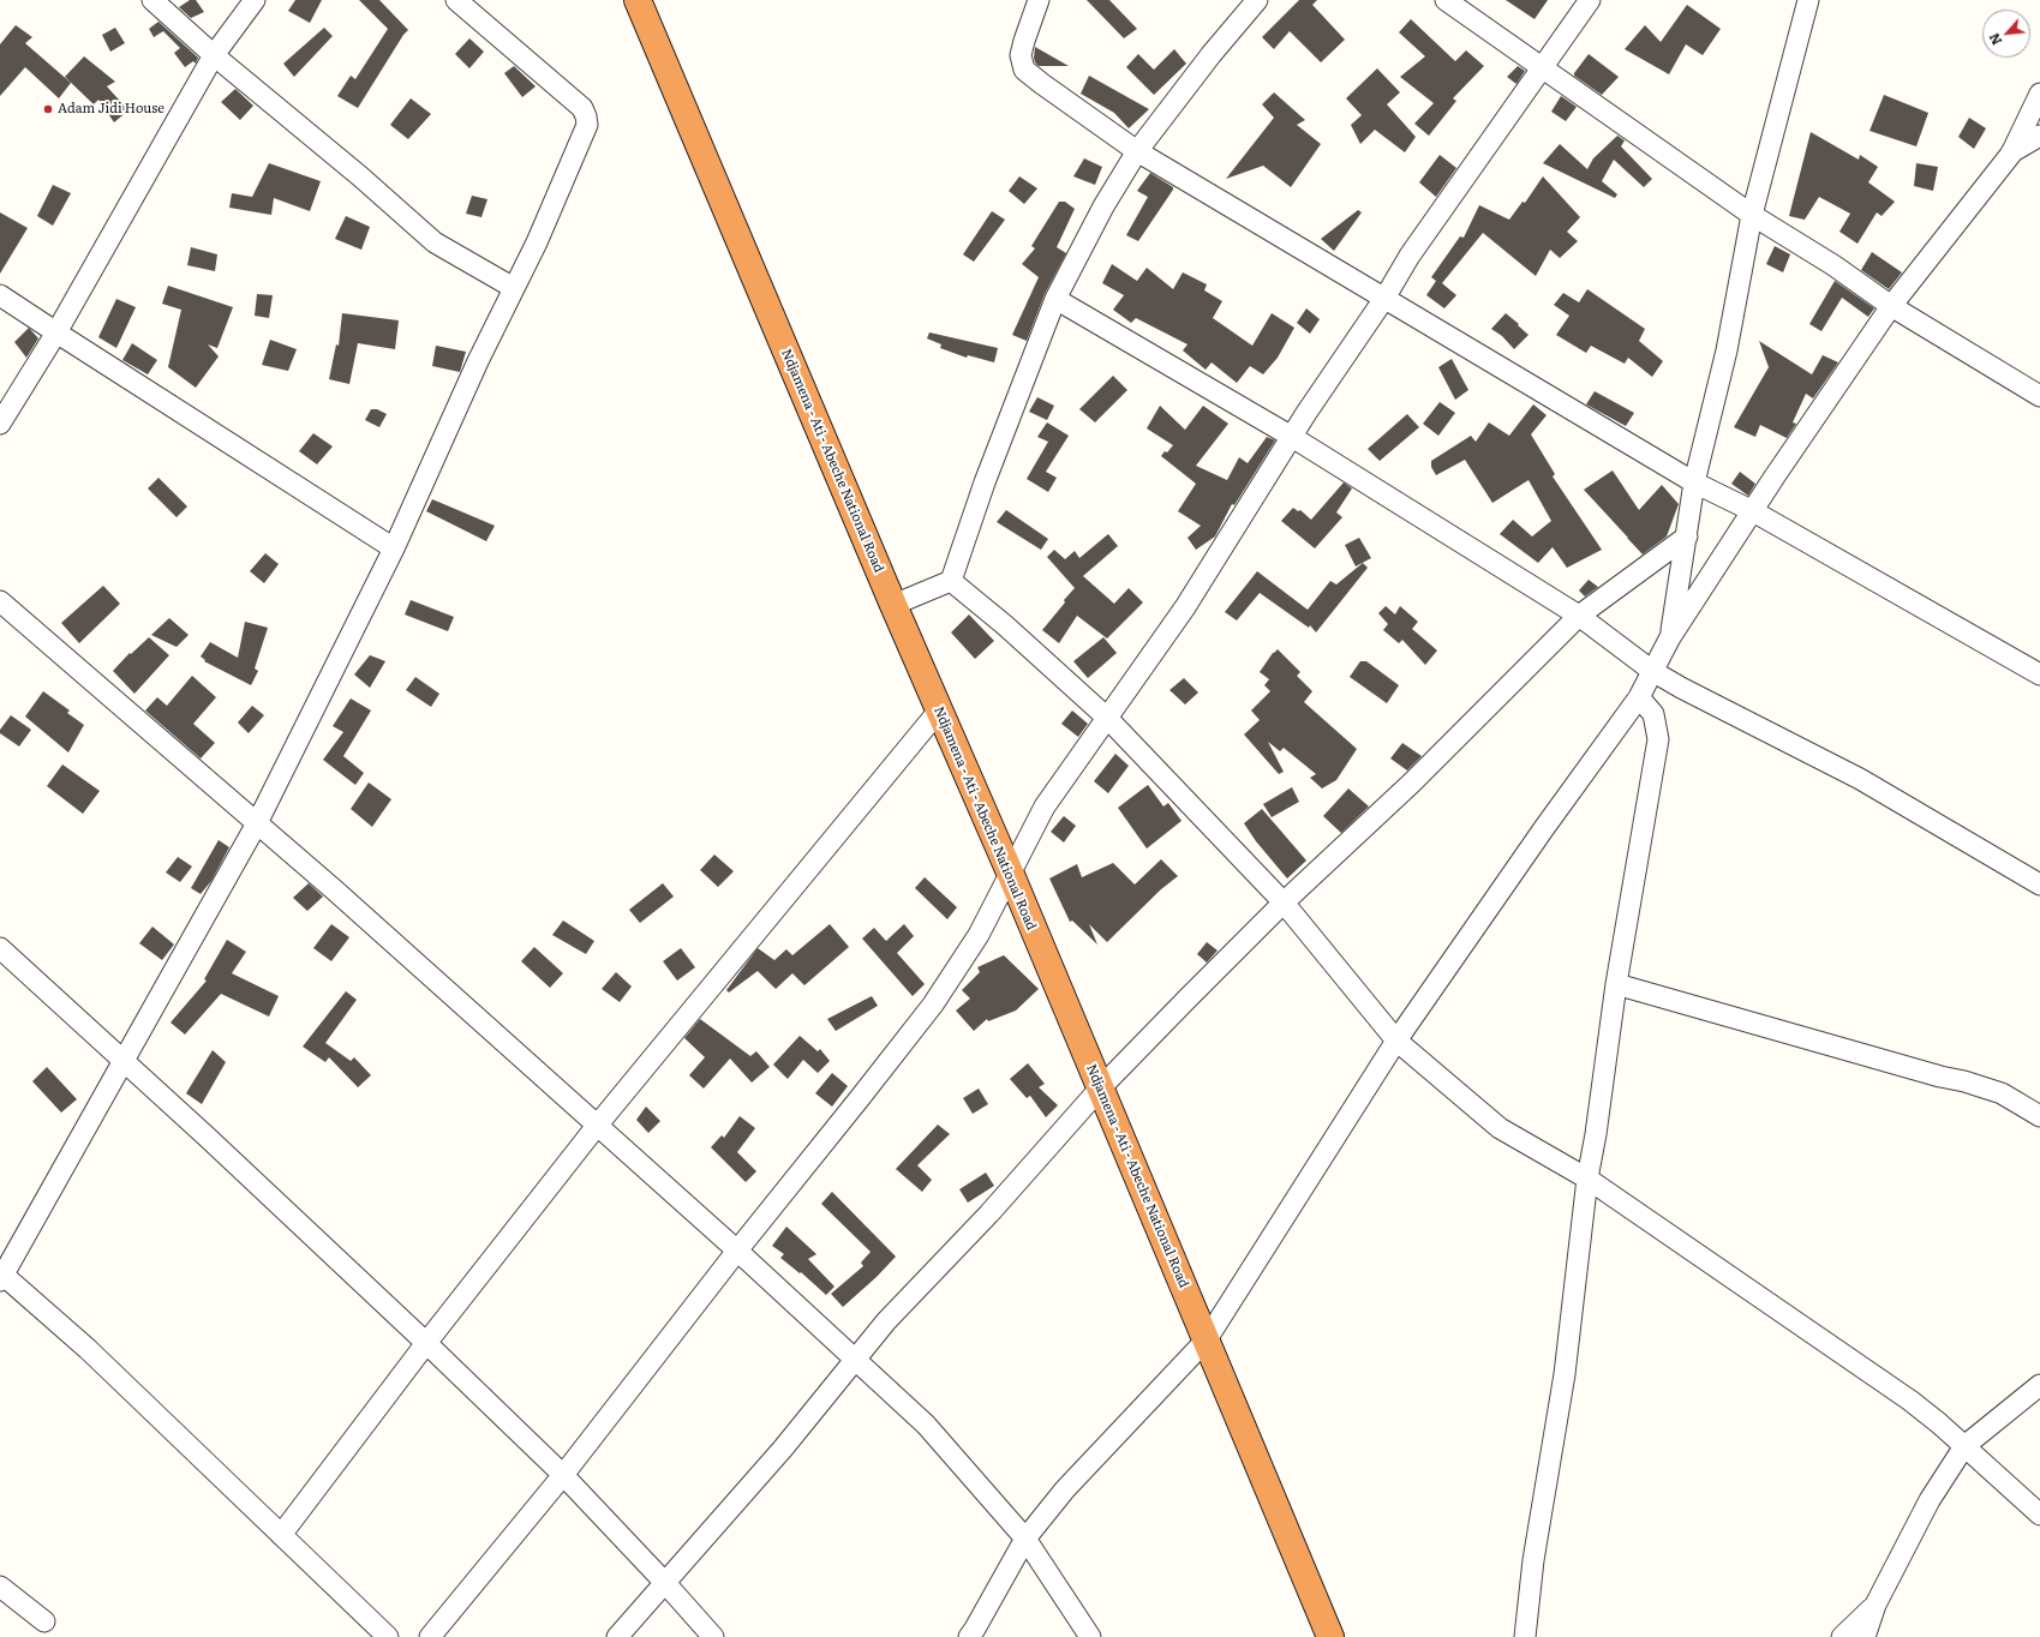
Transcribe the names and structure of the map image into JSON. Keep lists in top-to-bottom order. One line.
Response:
{"streets":{"highway":["Ndjamena - Ati - Abeche National Road"]},"places":["Adam Jidi House"],"north":"bottom left"}
